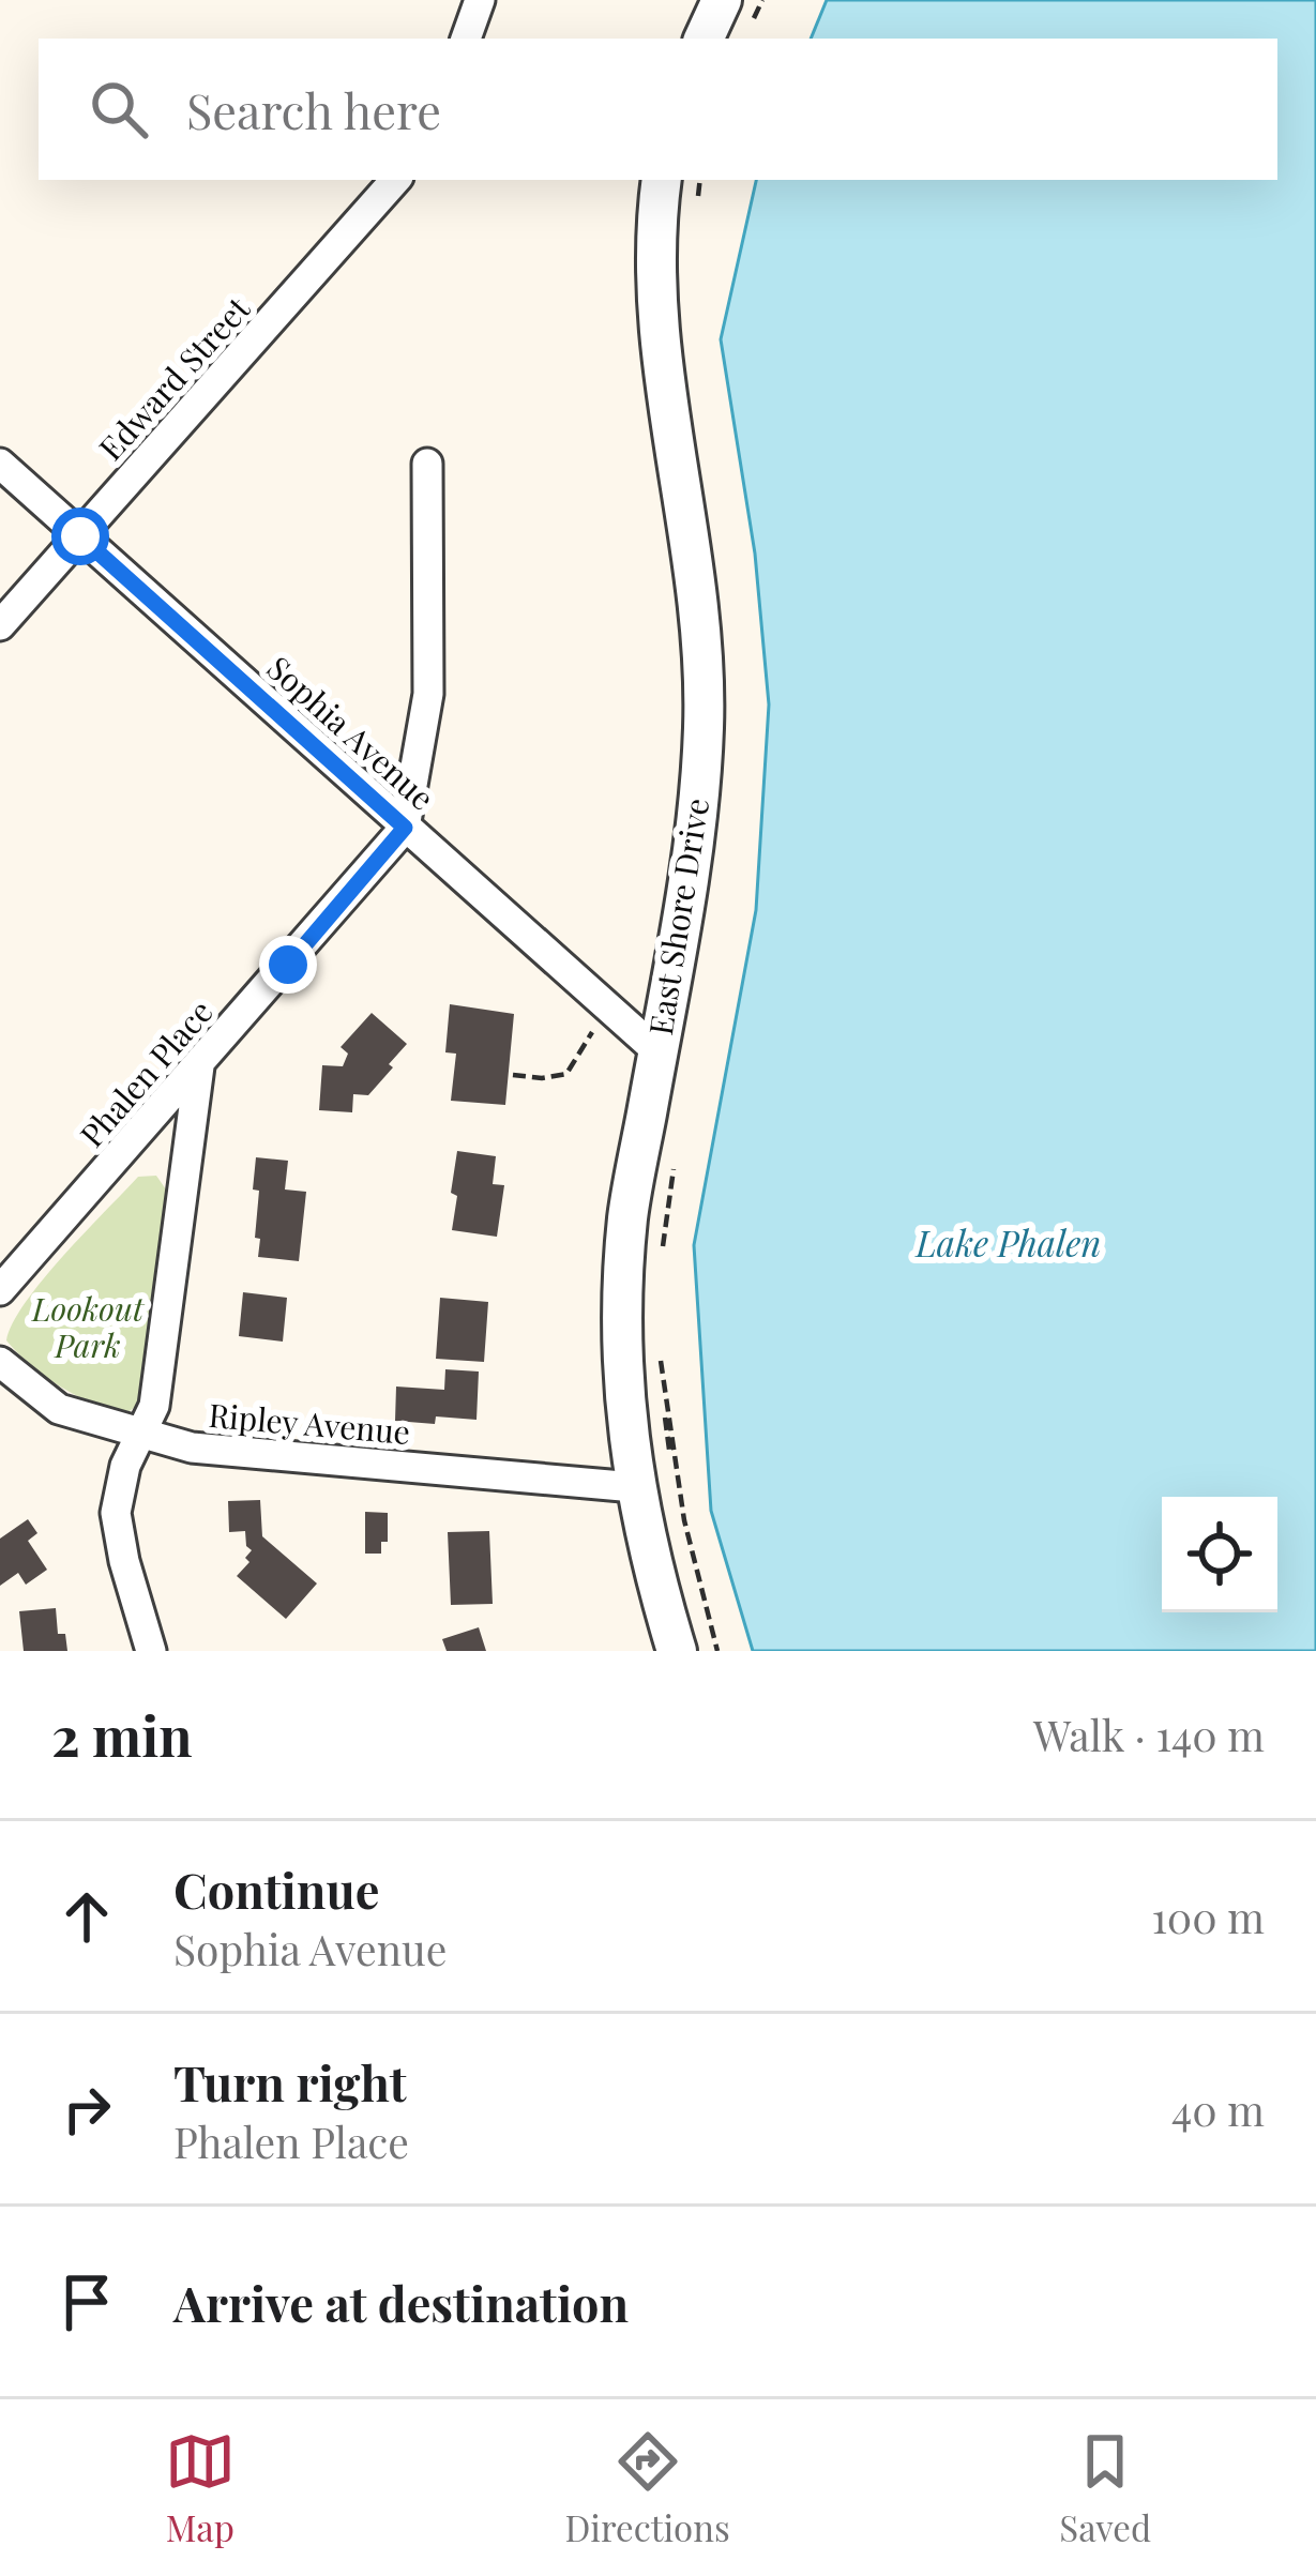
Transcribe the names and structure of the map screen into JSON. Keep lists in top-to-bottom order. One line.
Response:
{"streets":{"street":["Edward Street","Sophia Avenue","East Shore Drive","Phalen Place","Ripley Avenue"]},"crossings":[["Edward Street","Sophia Avenue"],["Sophia Avenue","East Shore Drive"],["Sophia Avenue","Phalen Place"],["East Shore Drive","Ripley Avenue"]],"water":["Lake Phalen"],"parks":["Lookout Park"],"page":{"search":"Search here","heading":["2 min","Walk · 140 m"],"list":[["Continue","Sophia Avenue","100 m"],["Turn right","Phalen Place","40 m"],"Arrive at destination"],"nav":["Map","Directions","Saved"]}}
